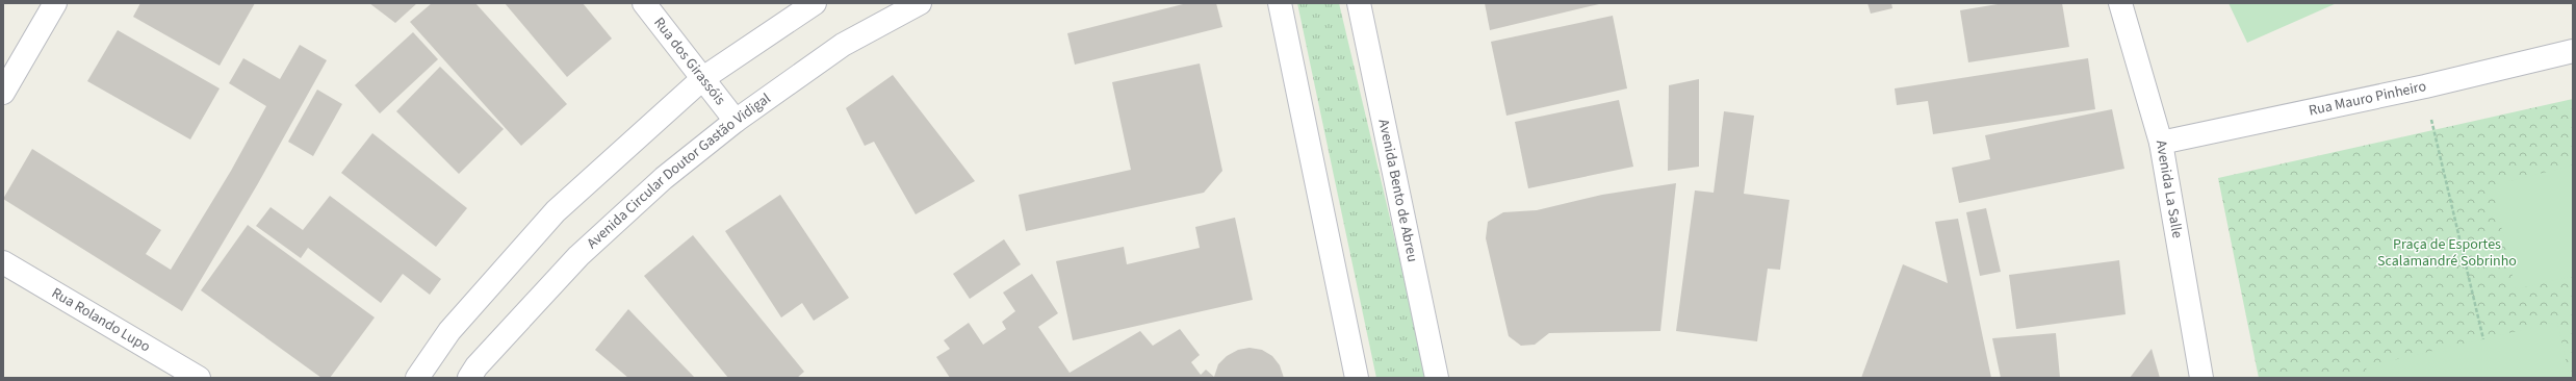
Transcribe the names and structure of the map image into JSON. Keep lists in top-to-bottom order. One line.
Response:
{"streets":{"street":["Rua dos Girassóis","Rua Mauro Pinheiro","Avenida Circular Doutor Gastão Vidigal","Avenida La Salle","Avenida Bento de Abreu","Rua Rolando Lupo"]},"crossings":[["Rua dos Girassóis","Avenida Circular Doutor Gastão Vidigal"],["Rua Mauro Pinheiro","Avenida La Salle"]],"parks":["Praça de Esportes Scalamandré Sobrinho"]}
